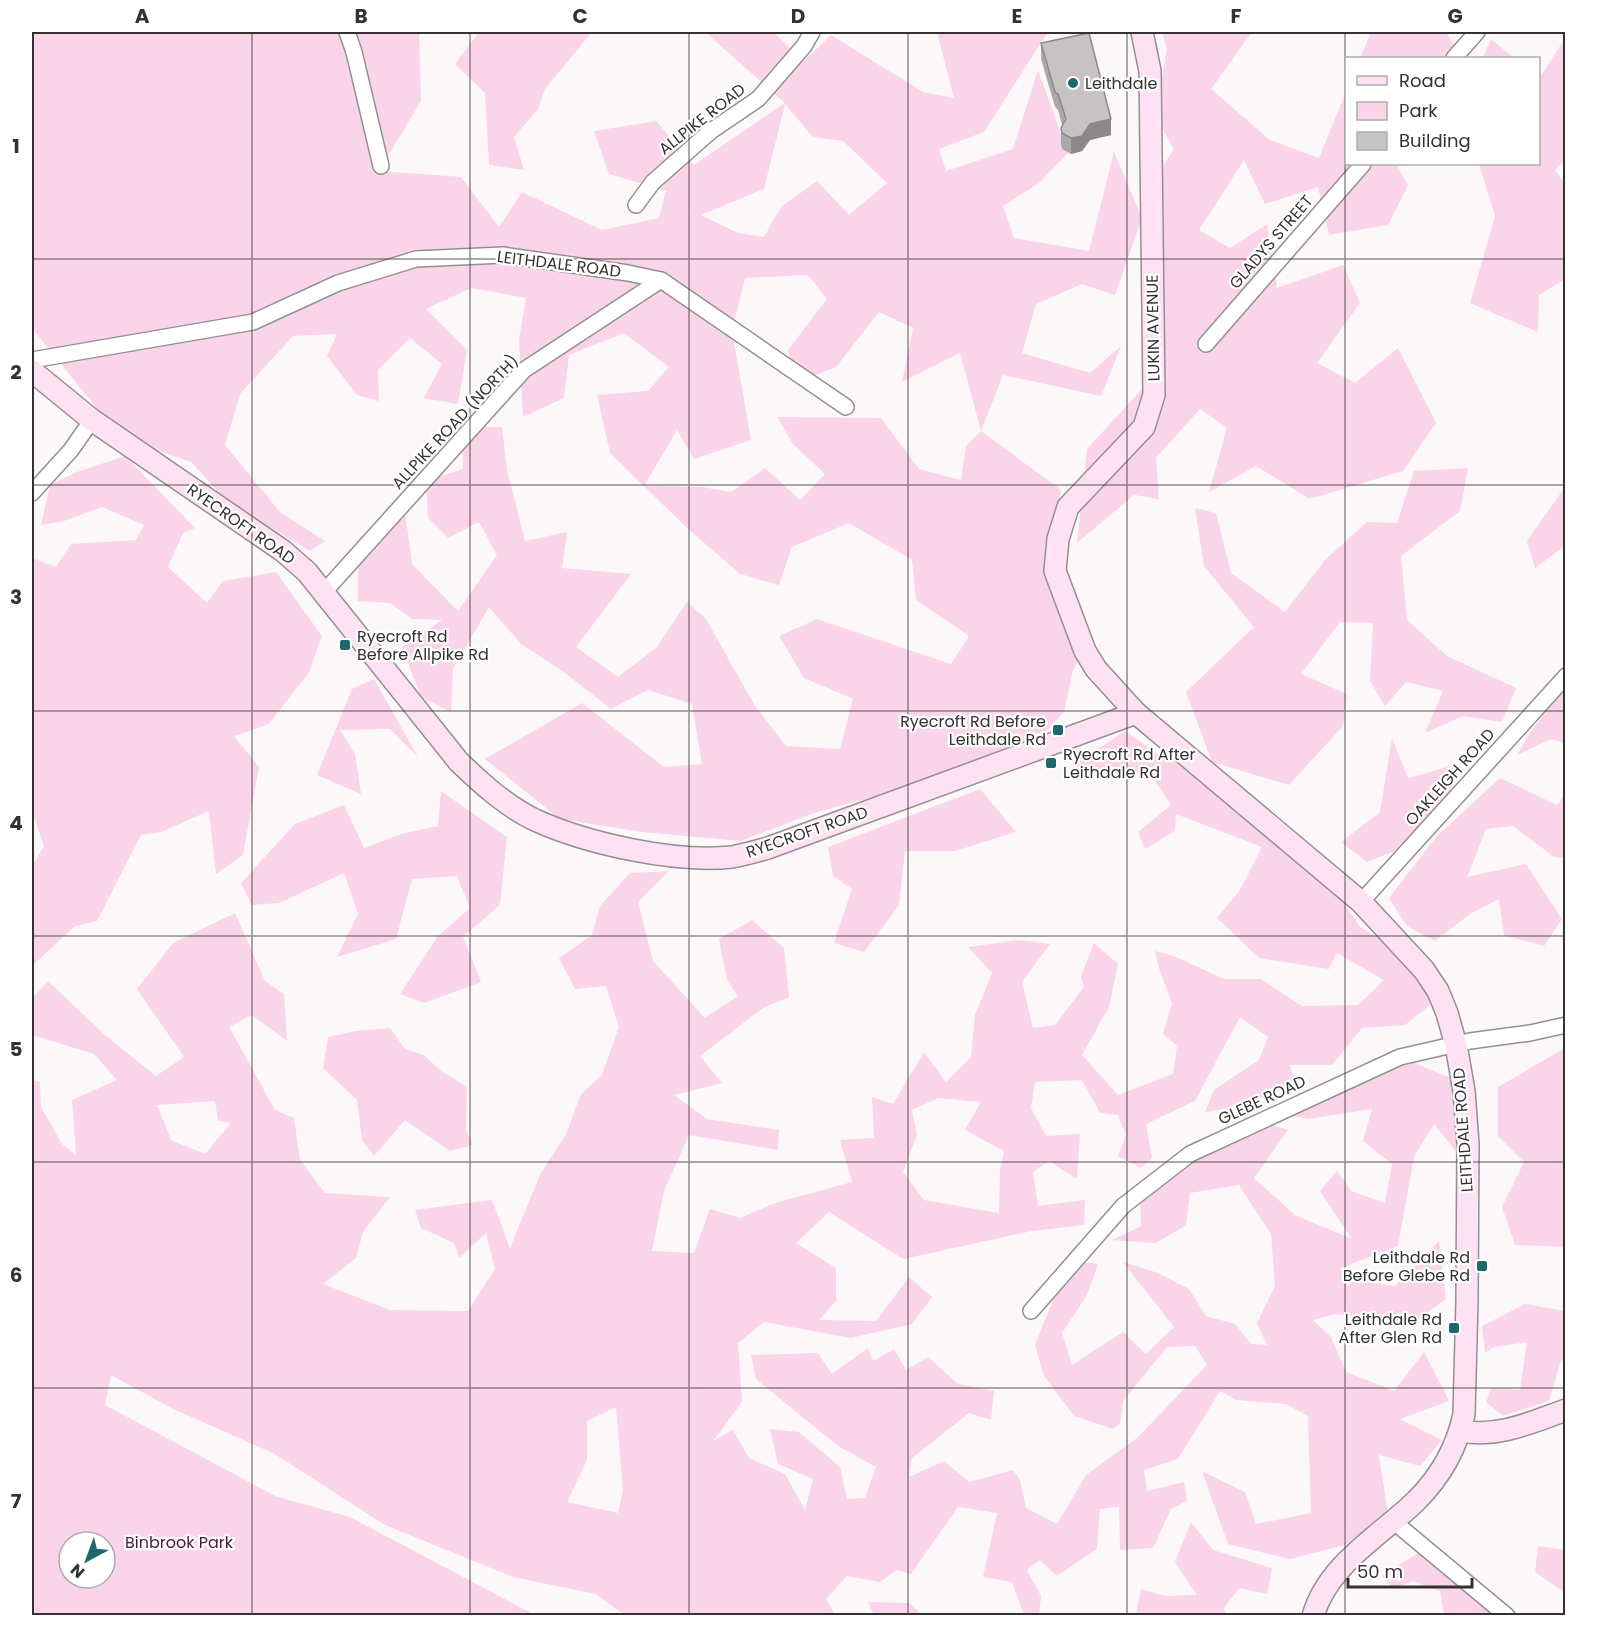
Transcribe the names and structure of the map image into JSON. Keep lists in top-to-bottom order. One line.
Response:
{"streets":{"street":["ALLPIKE ROAD","GLADYS STREET","LEITHDALE ROAD","LUKIN AVENUE","ALLPIKE ROAD (NORTH)","RYECROFT ROAD","OAKLEIGH ROAD","GLEBE ROAD"]},"crossings":[["LEITHDALE ROAD","LUKIN AVENUE"],["LEITHDALE ROAD","ALLPIKE ROAD (NORTH)"],["LEITHDALE ROAD","RYECROFT ROAD"],["LEITHDALE ROAD","OAKLEIGH ROAD"],["LEITHDALE ROAD","GLEBE ROAD"],["LUKIN AVENUE","RYECROFT ROAD"],["ALLPIKE ROAD (NORTH)","RYECROFT ROAD"]],"parks":["Binbrook Park"],"places":{"other":["Leithdale"],"transit":["Ryecroft Rd Before Allpike Rd","Ryecroft Rd Before Leithdale Rd","Ryecroft Rd After Leithdale Rd","Leithdale Rd Before Glebe Rd","Leithdale Rd After Glen Rd"]},"legend":["Road","Park","Building"],"scale_bar":"50 m","north":"bottom left","grid":{"columns":["A","B","C","D","E","F","G"],"rows":["1","2","3","4","5","6","7"]}}
